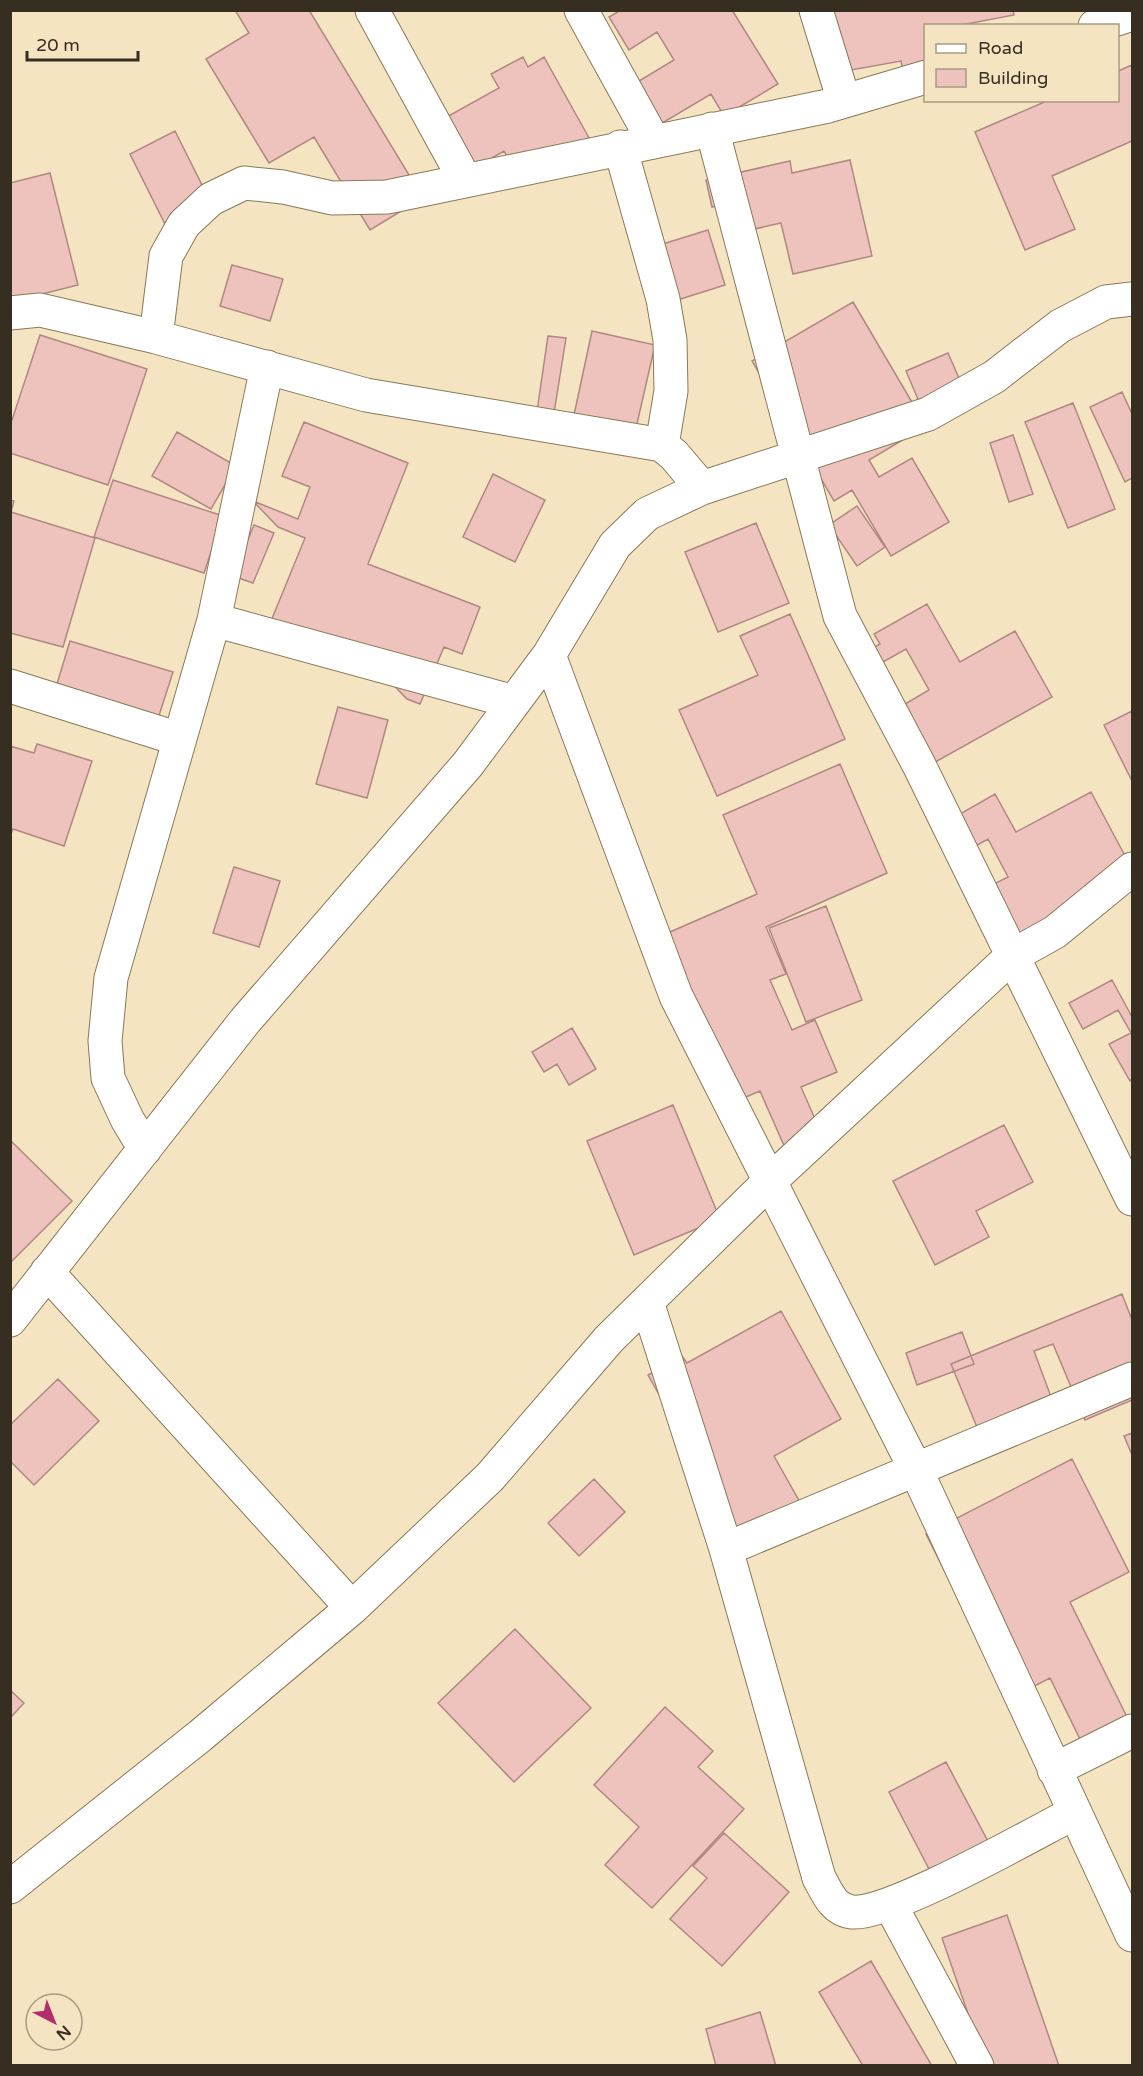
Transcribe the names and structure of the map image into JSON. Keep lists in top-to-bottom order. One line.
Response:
{"legend":["Road","Building"],"scale_bar":"20 m","north":"bottom right"}
